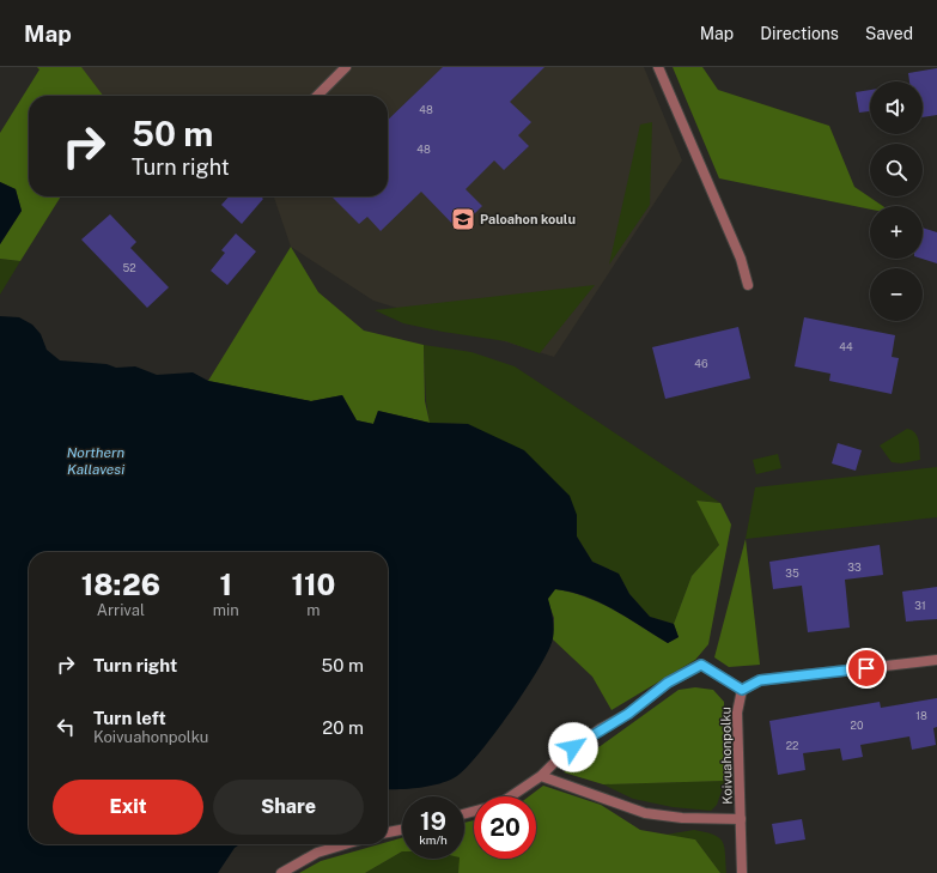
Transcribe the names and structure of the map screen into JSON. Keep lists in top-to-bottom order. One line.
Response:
{"streets":{"street":["Koivuahonpolku"]},"water":["Northern Kallavesi"],"places":{"school or university":["Paloahon koulu"]},"house_numbers":["48","48","52","44","46","33","35","31","18","20","22"],"page":{"header":"Map","nav":["Map","Directions","Saved"],"map_buttons":["+","−"],"turn":["50 m","Turn right"],"eta":["18:26","Arrival","1","min","110","m"],"list":[{"name":"Turn right","value":"50 m"},{"name":"Turn left","note":"Koivuahonpolku","value":"20 m"}],"buttons":["Exit","Share"],"speed":"19 km/h","limit":"20"}}
